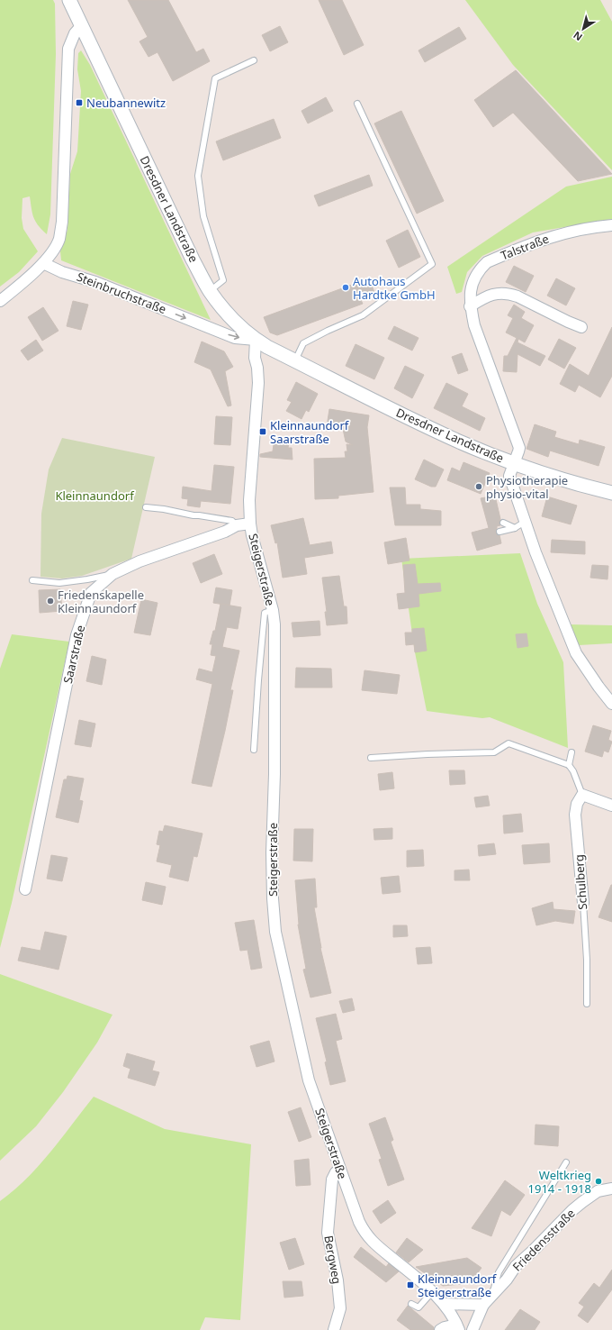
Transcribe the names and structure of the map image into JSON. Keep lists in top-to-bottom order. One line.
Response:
{"streets":{"street":["Dresdner Landstraße","Talstraße","Steinbruchstraße","Steigerstraße","Saarstraße","Schulberg","Friedensstraße","Bergweg"]},"crossings":[["Dresdner Landstraße","Talstraße"],["Dresdner Landstraße","Steinbruchstraße"],["Dresdner Landstraße","Steigerstraße"],["Steinbruchstraße","Steigerstraße"],["Steigerstraße","Saarstraße"],["Steigerstraße","Bergweg"]],"one_way":["Steinbruchstraße"],"parks":["Kleinnaundorf"],"places":{"transit":["Neubannewitz","Kleinnaundorf Saarstraße","Kleinnaundorf Steigerstraße"],"other":["Autohaus Hardtke GmbH","Physiotherapie physio-vital","Friedenskapelle Kleinnaundorf","Weltkrieg 1914 - 1918"]},"north":"bottom left"}
